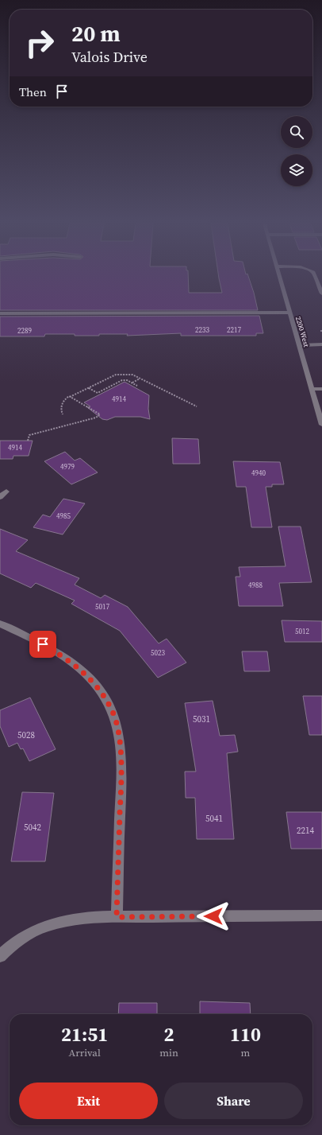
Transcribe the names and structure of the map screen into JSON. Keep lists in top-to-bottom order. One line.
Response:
{"streets":{"street":["2200 West"]},"house_numbers":["2233","2217","2289","4914","4914","4979","4940","4985","4988","5017","5012","5023","5031","5028","5041","5042","2214"],"page":{"turn":["20 m","Valois Drive"],"then":"Then","eta":["21:51","Arrival","2","min","110","m"],"buttons":["Exit","Share"]}}
